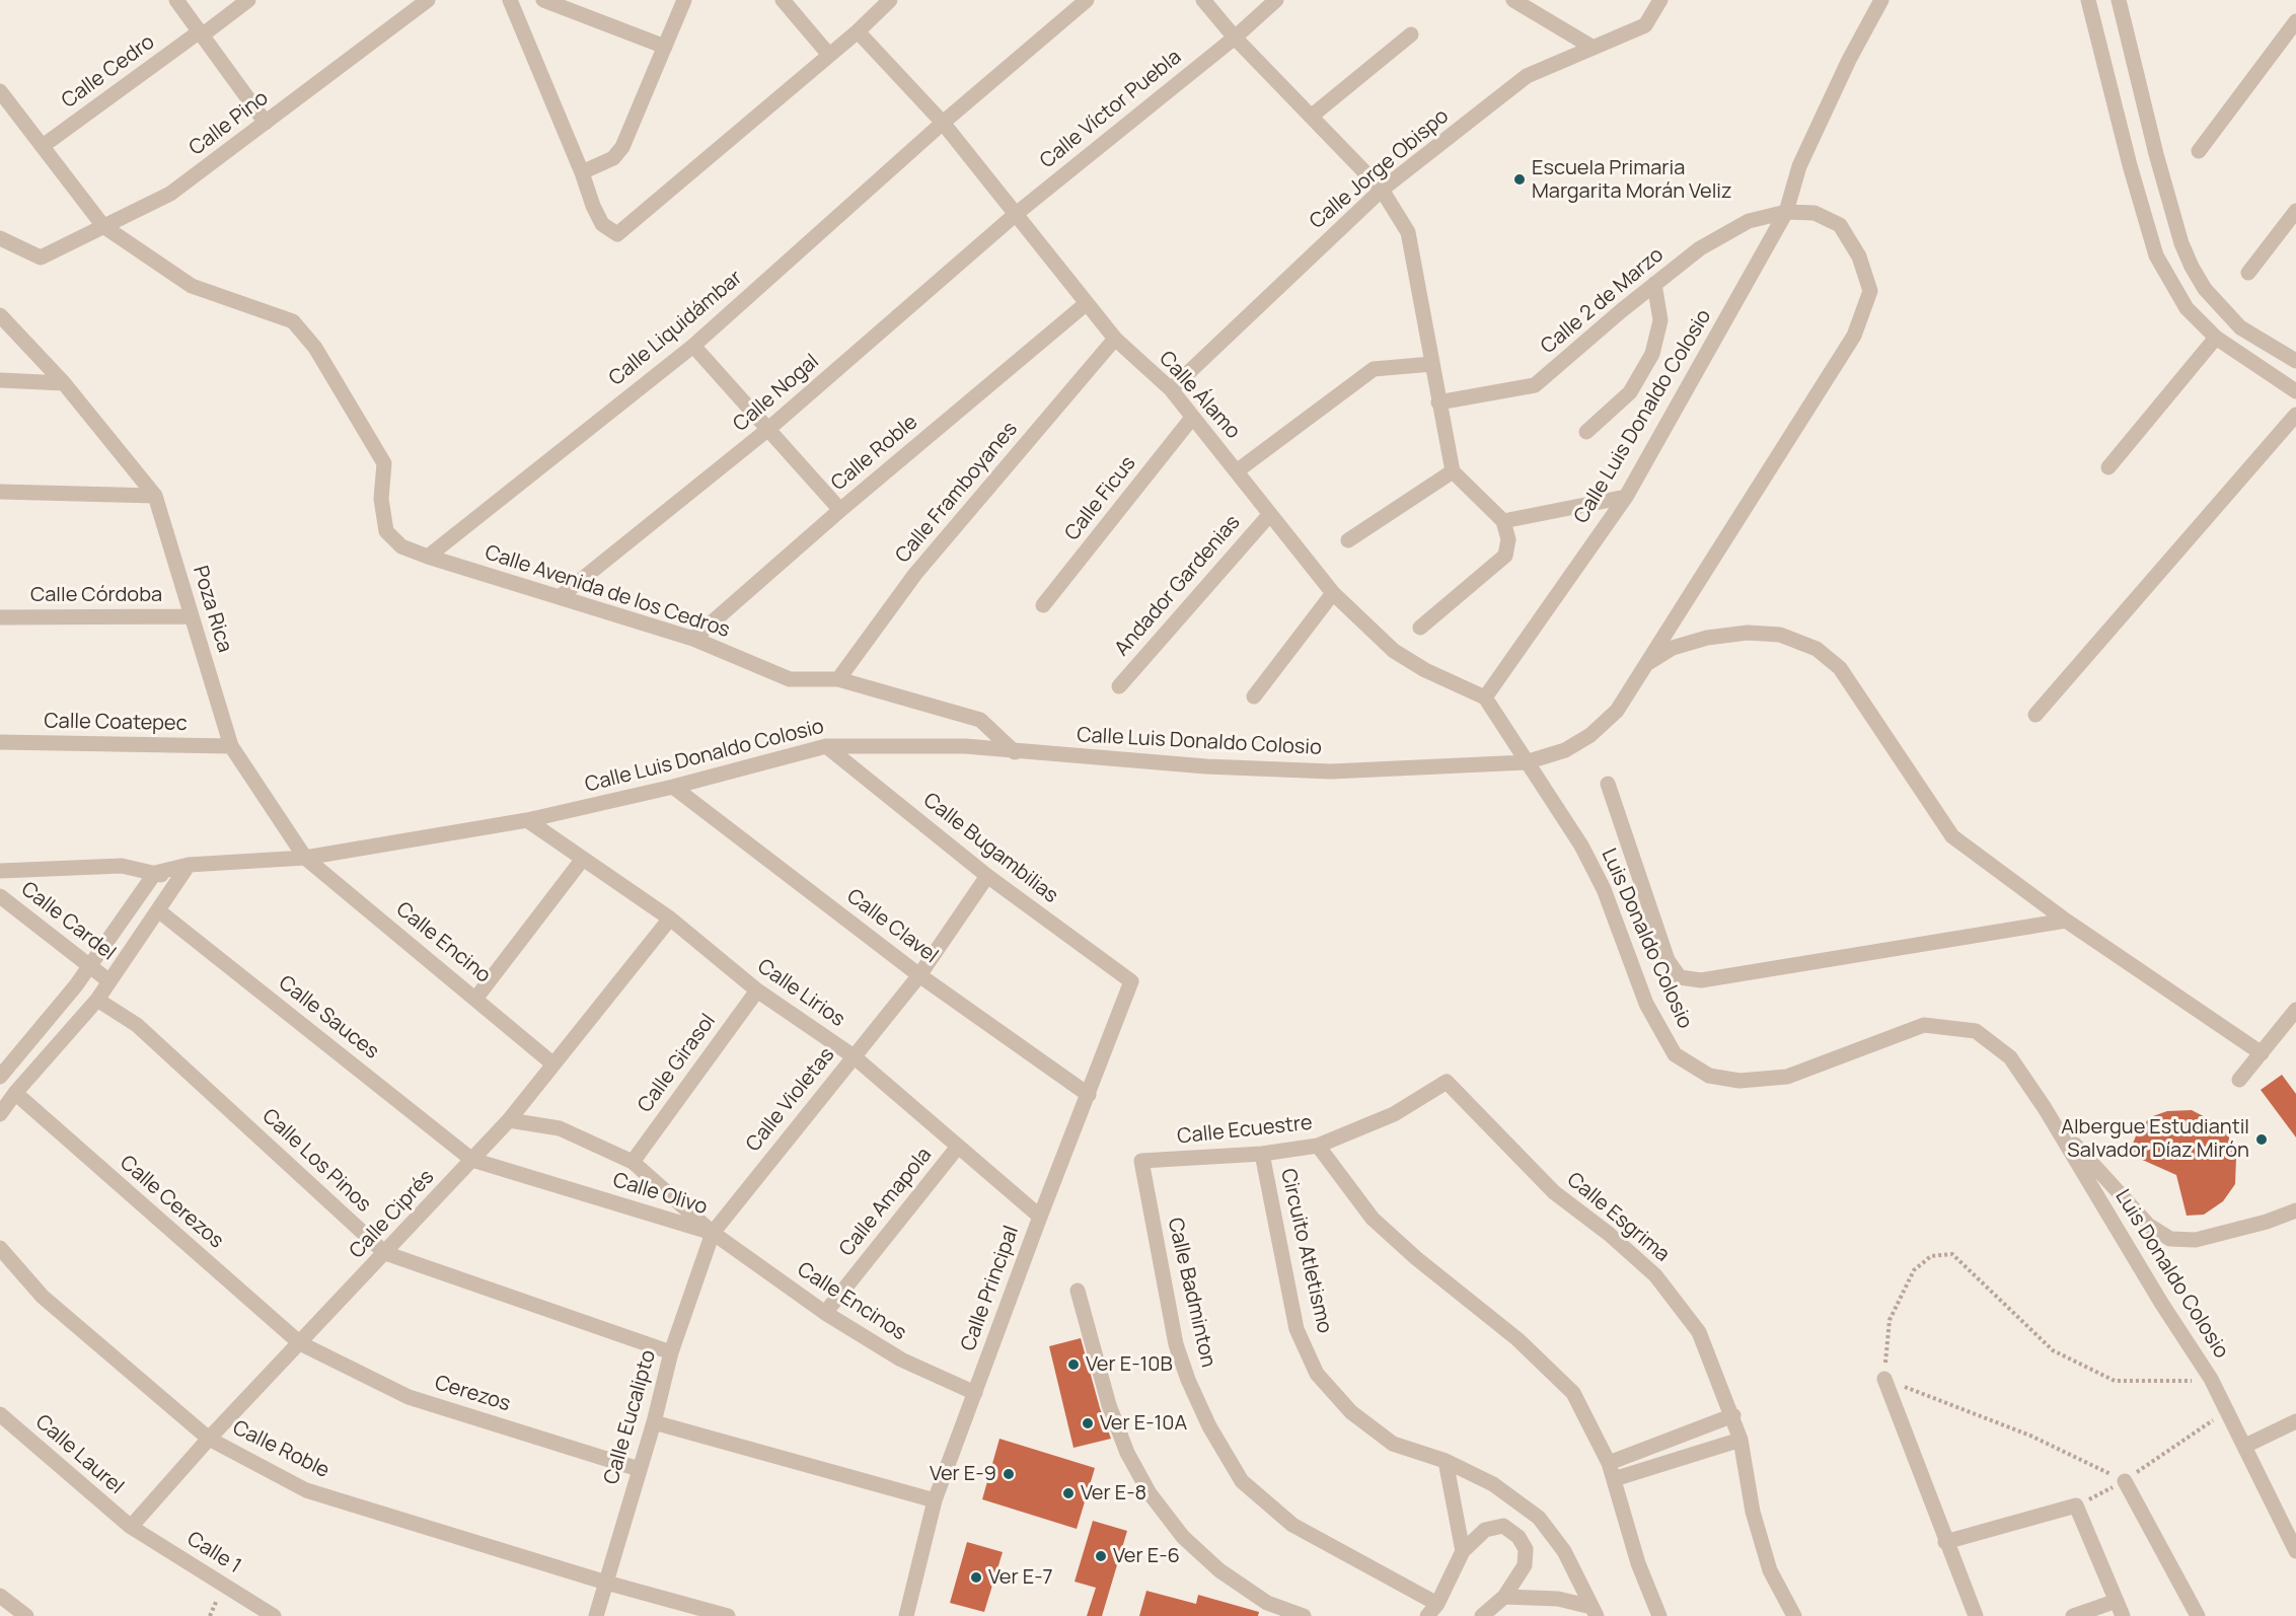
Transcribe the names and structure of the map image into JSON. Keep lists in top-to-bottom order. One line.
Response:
{"streets":{"street":["Calle Cedro","Calle Víctor Puebla","Calle Pino","Calle Jorge Obispo","Calle 2 de Marzo","Calle Liquidámbar","Calle Nogal","Calle Álamo","Calle Luis Donaldo Colosio","Calle Roble","Calle Framboyanes","Calle Ficus","Andador Gardenias","Calle Avenida de los Cedros","Calle Córdoba","Poza Rica","Calle Coatepec","Calle Bugambilias","Calle Cardel","Calle Clavel","Luis Donaldo Colosio","Calle Encino","Calle Lirios","Calle Sauces","Calle Girasol","Calle Violetas","Calle Ecuestre","Calle Los Pinos","Calle Olivo","Calle Cerezos","Calle Amapola","Calle Ciprés","Calle Esgrima","Circuito Atletismo","Calle Principal","Calle Badminton","Calle Encinos","Cerezos","Calle Eucalipto","Calle Laurel","Calle 1"]},"crossings":[["Calle Víctor Puebla","Calle Nogal"],["Calle Víctor Puebla","Calle Álamo"],["Calle Pino","Calle Avenida de los Cedros"],["Calle Jorge Obispo","Calle Álamo"],["Calle 2 de Marzo","Calle Luis Donaldo Colosio"],["Calle Liquidámbar","Calle Álamo"],["Calle Liquidámbar","Calle Avenida de los Cedros"],["Calle Nogal","Calle Álamo"],["Calle Nogal","Calle Avenida de los Cedros"],["Calle Álamo","Calle Luis Donaldo Colosio"],["Calle Álamo","Calle Roble"],["Calle Álamo","Calle Framboyanes"],["Calle Álamo","Calle Ficus"],["Calle Álamo","Andador Gardenias"],["Calle Luis Donaldo Colosio","Calle Avenida de los Cedros"],["Calle Luis Donaldo Colosio","Poza Rica"],["Calle Luis Donaldo Colosio","Calle Bugambilias"],["Calle Luis Donaldo Colosio","Calle Clavel"],["Calle Luis Donaldo Colosio","Luis Donaldo Colosio"],["Calle Luis Donaldo Colosio","Calle Encino"],["Calle Luis Donaldo Colosio","Calle Lirios"],["Calle Roble","Calle Avenida de los Cedros"],["Calle Roble","Calle Ciprés"],["Calle Roble","Calle Eucalipto"],["Calle Framboyanes","Calle Avenida de los Cedros"],["Calle Córdoba","Poza Rica"],["Poza Rica","Calle Coatepec"],["Poza Rica","Calle Encino"],["Calle Bugambilias","Calle Violetas"],["Calle Bugambilias","Calle Principal"],["Calle Clavel","Calle Violetas"],["Calle Clavel","Calle Principal"],["Calle Encino","Calle Ciprés"],["Calle Lirios","Calle Girasol"],["Calle Lirios","Calle Violetas"],["Calle Lirios","Calle Amapola"],["Calle Lirios","Calle Ciprés"],["Calle Lirios","Calle Principal"],["Calle Sauces","Calle Olivo"],["Calle Sauces","Calle Ciprés"],["Calle Girasol","Calle Olivo"],["Calle Violetas","Calle Olivo"],["Calle Violetas","Calle Encinos"],["Calle Violetas","Calle Eucalipto"],["Calle Ecuestre","Calle Esgrima"],["Calle Ecuestre","Circuito Atletismo"],["Calle Ecuestre","Calle Badminton"],["Calle Los Pinos","Calle Ciprés"],["Calle Los Pinos","Calle Eucalipto"],["Calle Olivo","Calle Ciprés"],["Calle Olivo","Calle Encinos"],["Calle Olivo","Calle Eucalipto"],["Calle Cerezos","Calle Ciprés"],["Calle Cerezos","Cerezos"],["Calle Amapola","Calle Encinos"],["Calle Ciprés","Cerezos"],["Calle Ciprés","Calle Laurel"],["Calle Ciprés","Calle 1"],["Calle Principal","Calle Encinos"],["Calle Encinos","Calle Eucalipto"],["Cerezos","Calle Eucalipto"],["Calle Laurel","Calle 1"]],"places":["Escuela Primaria Margarita Morán Veliz","Albergue Estudiantil Salvador Díaz Mirón","Ver E-10B","Ver E-10A","Ver E-9","Ver E-8","Ver E-6","Ver E-7"]}
